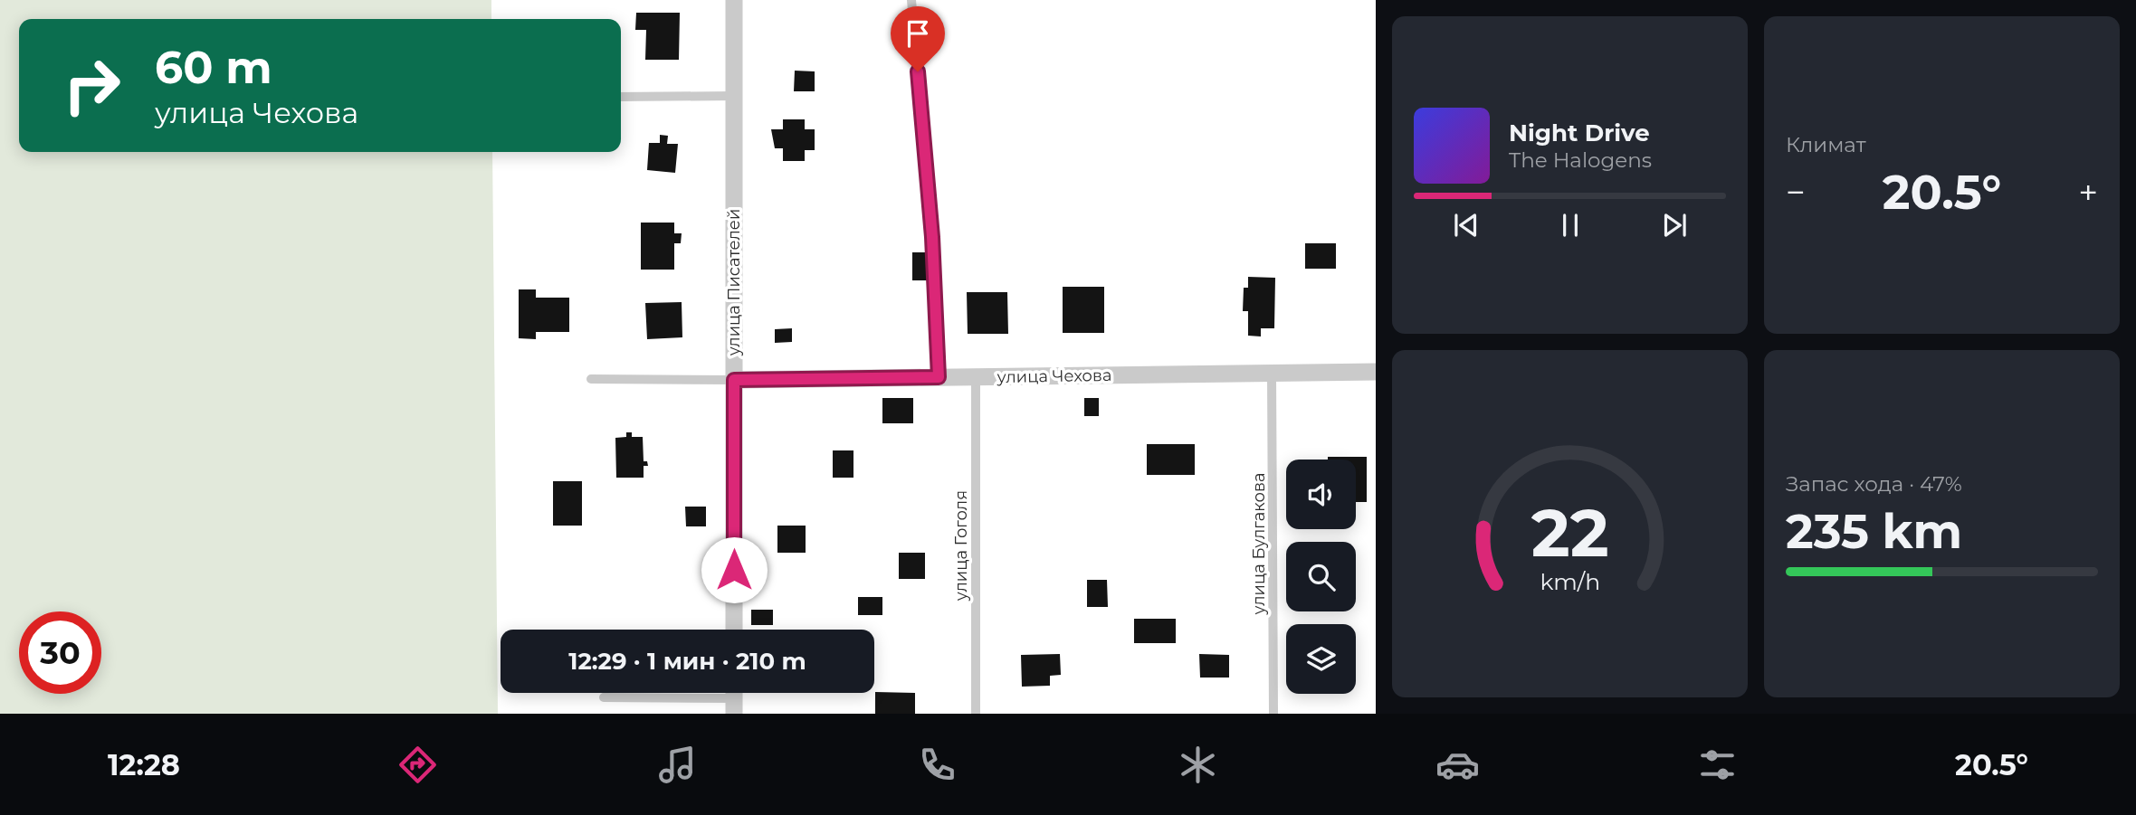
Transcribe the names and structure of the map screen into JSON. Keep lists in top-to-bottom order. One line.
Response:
{"streets":{"street":["улица Писателей","улица Чехова"],"lane":["улица Булгакова","улица Гоголя"]},"crossings":[["улица Писателей","улица Чехова"],["улица Чехова","улица Булгакова"],["улица Чехова","улица Гоголя"]],"page":{"tile":["Климат",["Запас хода · 47%","235 km"]],"turn":["60 m","улица Чехова"],"song":["Night Drive","The Halogens"],"heat":["−","20.5°","+"],"limit":"30","trip":"12:29 · 1 мин · 210 m","tabs":["12:28","20.5°"],"gauge":["22","km/h"]}}
